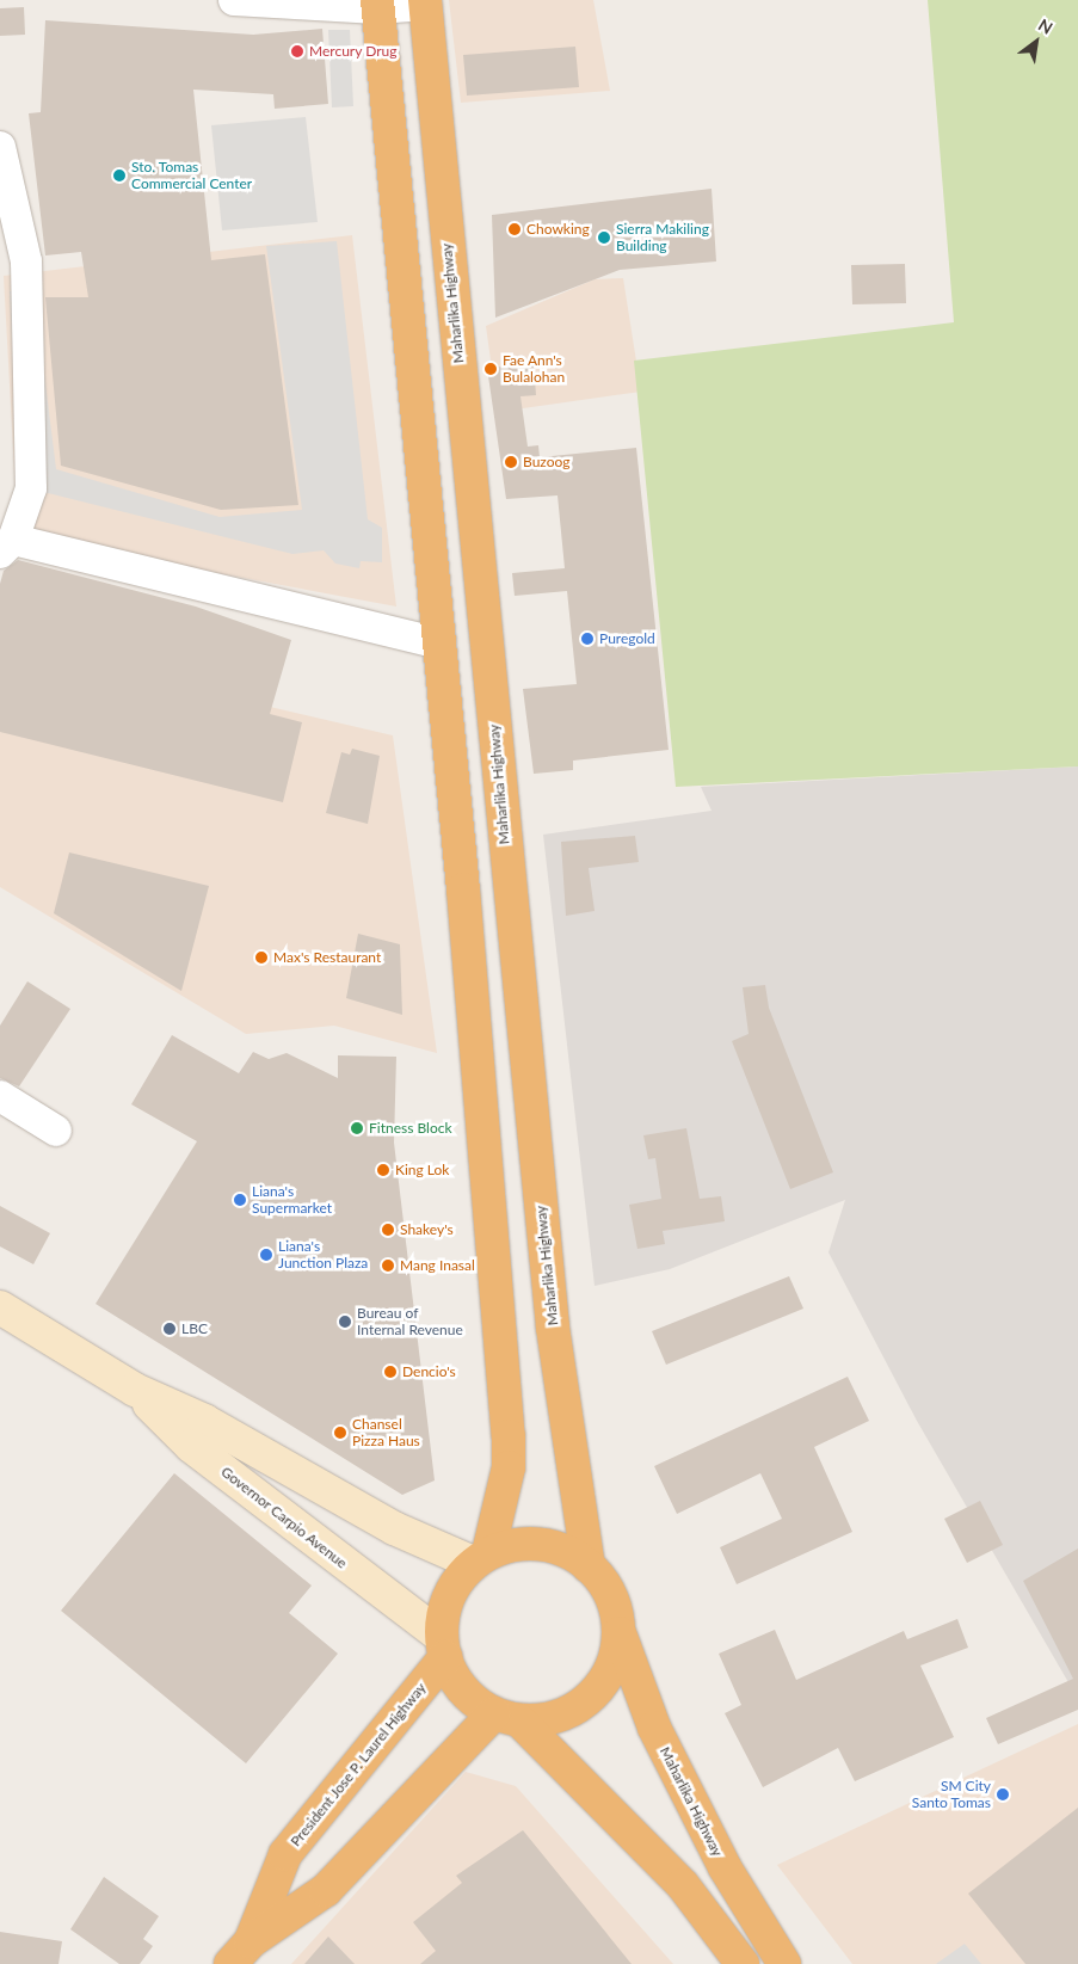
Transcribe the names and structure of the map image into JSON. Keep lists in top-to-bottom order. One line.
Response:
{"streets":{"highway":["Maharlika Highway","President Jose P. Laurel Highway"],"main road":["Governor Carpio Avenue"]},"crossings":[["Maharlika Highway","Governor Carpio Avenue"],["Maharlika Highway","President Jose P. Laurel Highway"],["Governor Carpio Avenue","President Jose P. Laurel Highway"]],"places":["Mercury Drug","Sto. Tomas Commercial Center","Chowking","Sierra Makiling Building","Fae Ann's Bulalohan","Buzoog","Puregold","Max's Restaurant","Fitness Block","King Lok","Liana's Supermarket","Shakey's","Liana's Junction Plaza","Mang Inasal","Bureau of Internal Revenue","LBC","Dencio's","Chansel Pizza Haus","SM City Santo Tomas"],"north":"top right"}
